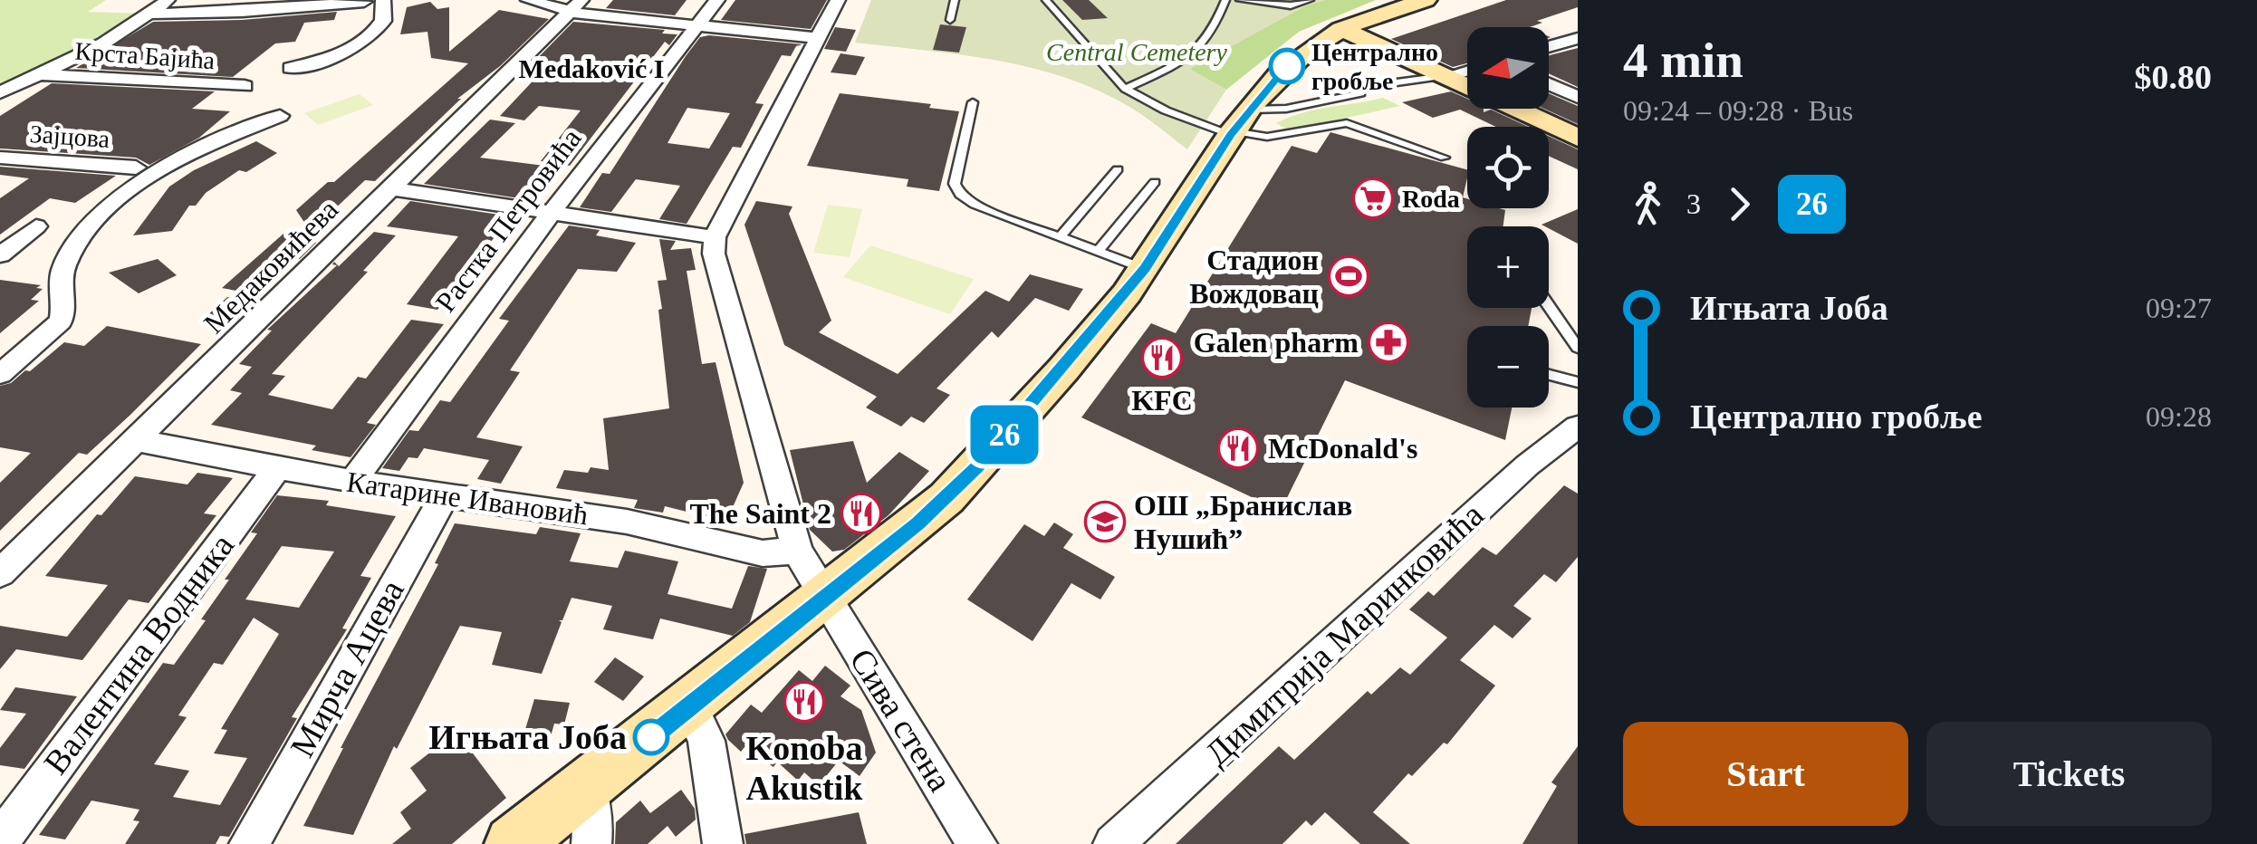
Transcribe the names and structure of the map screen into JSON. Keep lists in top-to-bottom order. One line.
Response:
{"streets":{"street":["Крста Бајића","Зајцова","Растка Петровића","Медаковићева","Катарине Ивановић","Димитрија Маринковића","Валентина Водника","Мирча Ацева","Сива стена"]},"crossings":[["Растка Петровића","Катарине Ивановић"],["Медаковићева","Катарине Ивановић"],["Катарине Ивановић","Валентина Водника"],["Катарине Ивановић","Мирча Ацева"]],"districts":["Medaković I"],"parks":["Central Cemetery"],"places":{"other":["Централно гробље","Игњата Јоба"],"supermarket":["Roda"],"sports":["Стадион Вождовац"],"pharmacy":["Galen pharm"],"restaurant":["KFC","McDonald's","The Saint 2","Konoba Akustik"],"school or university":["ОШ „Бранислав Нушић”"]},"lines":["bus line 26"],"north":"left","page":{"on_map":"26","heading":["4 min","09:24 – 09:28 · Bus","$0.80"],"map_buttons":["+","−"],"legs":["3","26"],"list":[{"name":"Игњата Јоба","value":"09:27"},{"name":"Централно гробље","value":"09:28"}],"buttons":["Start","Tickets"]}}
